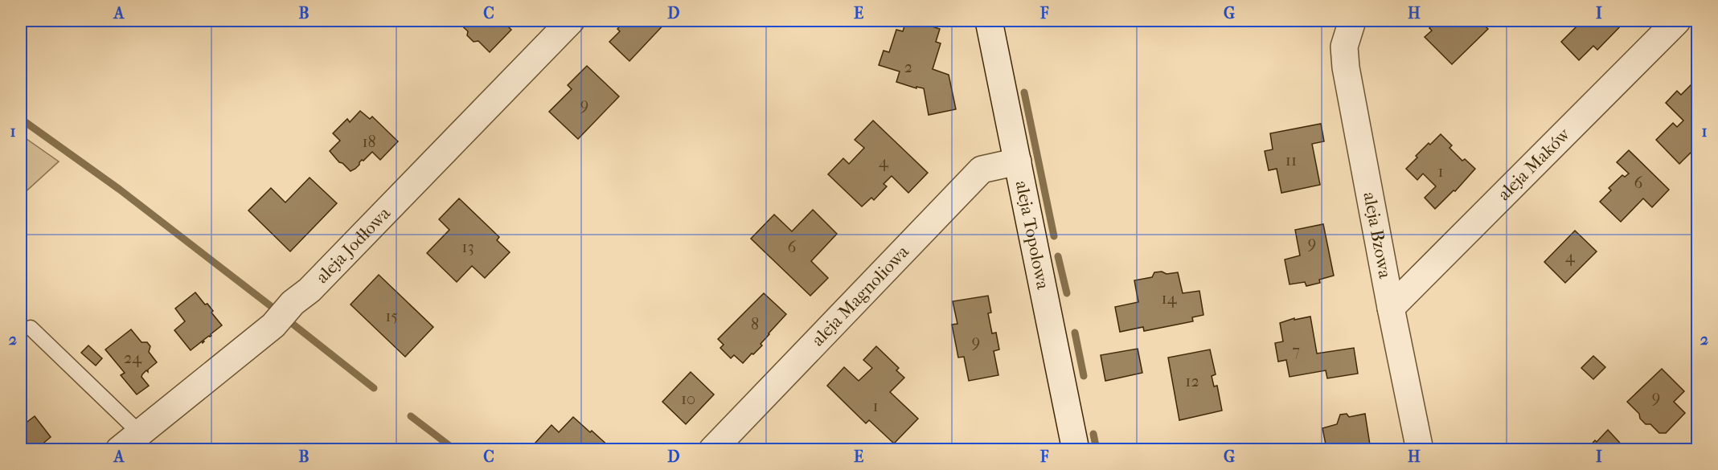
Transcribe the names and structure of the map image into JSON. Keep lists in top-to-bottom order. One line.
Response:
{"streets":{"street":["aleja Maków","aleja Topolowa","aleja Bzowa","aleja Jodłowa","aleja Magnoliowa"]},"crossings":[["aleja Maków","aleja Bzowa"],["aleja Topolowa","aleja Magnoliowa"]],"house_numbers":["2","9","18","11","4","1","6","9","13","6","4","14","15","8","9","7","24","12","9","10","1"],"grid":{"columns":["A","B","C","D","E","F","G","H","I"],"rows":["1","2"]}}
